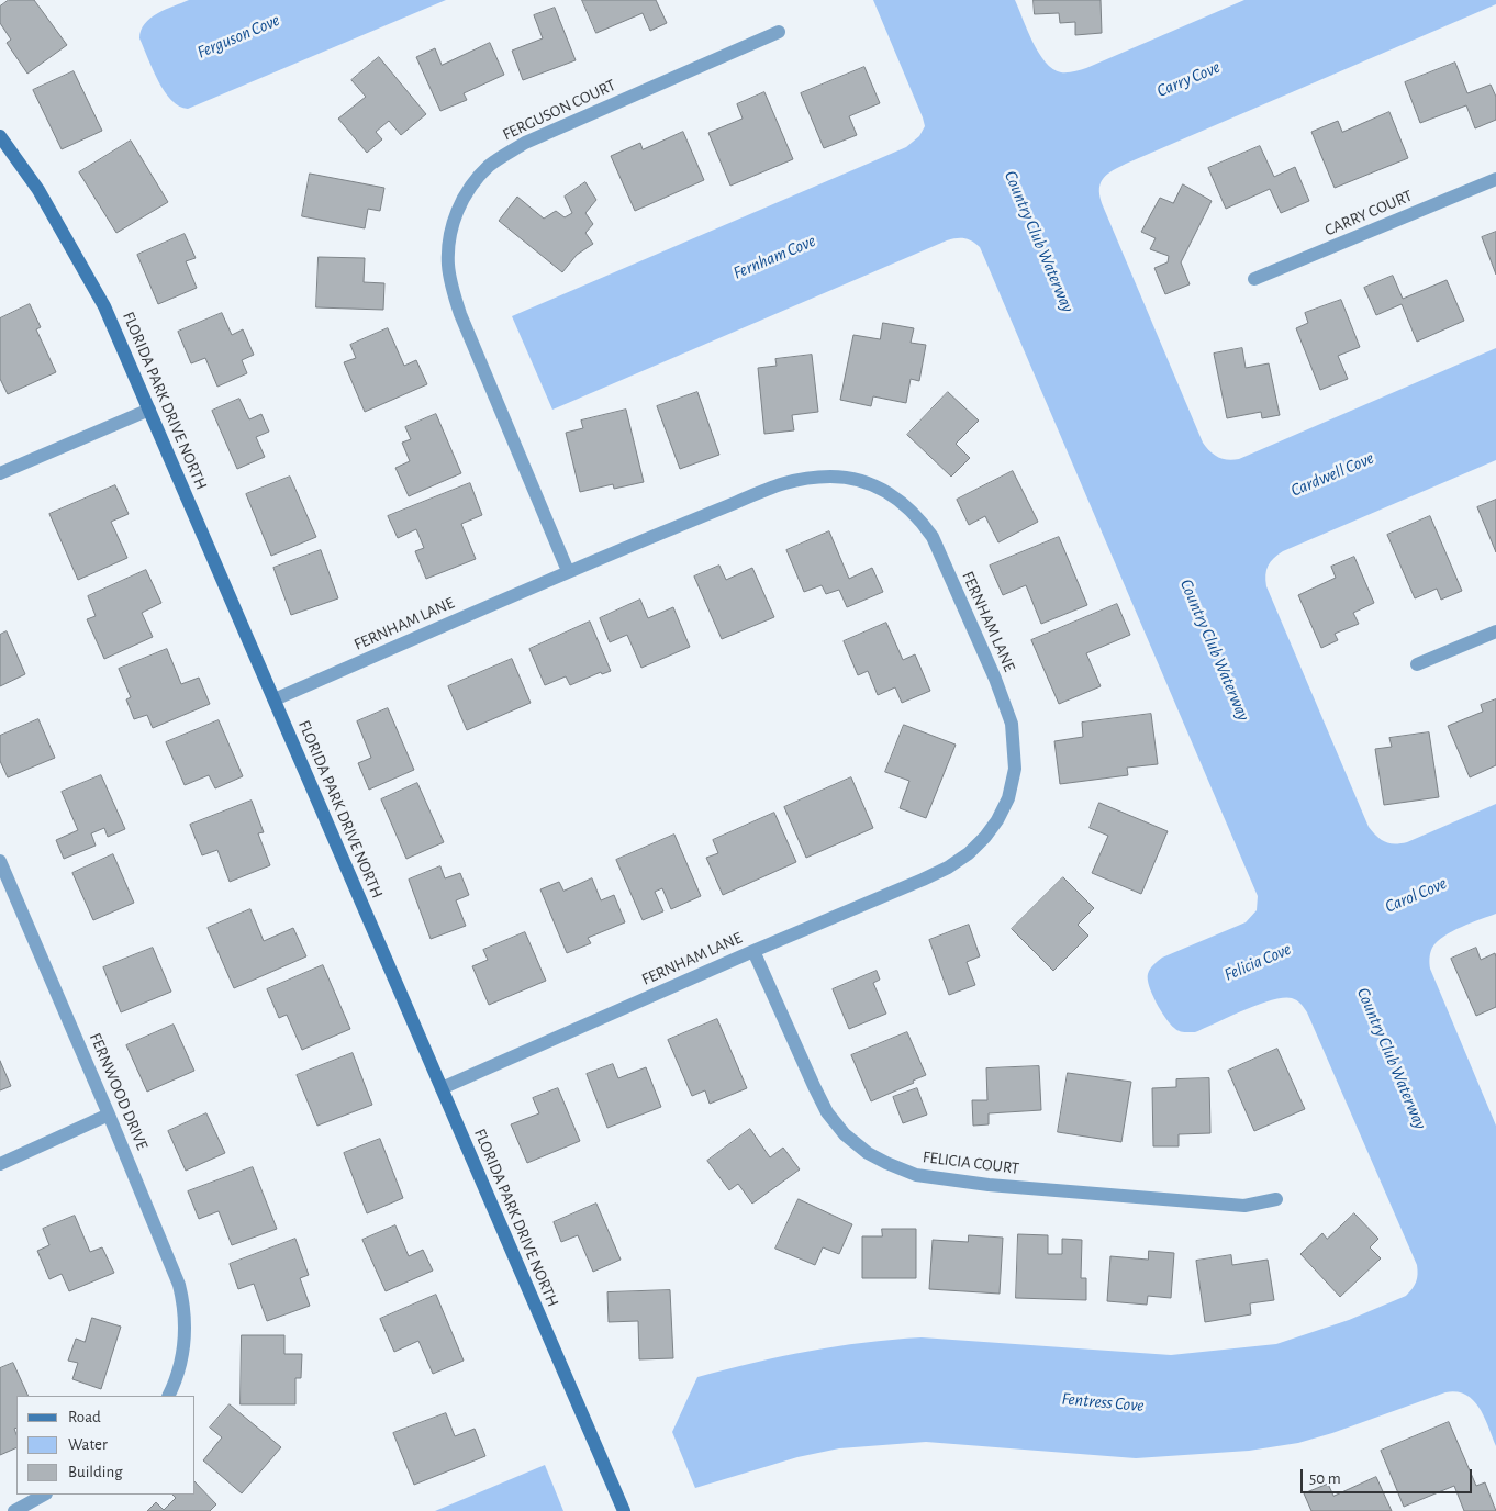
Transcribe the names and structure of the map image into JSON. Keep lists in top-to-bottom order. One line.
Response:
{"streets":{"street":["FERGUSON COURT","CARRY COURT","FLORIDA PARK DRIVE NORTH","FERNHAM LANE","FERNWOOD DRIVE","FELICIA COURT"]},"crossings":[["FERGUSON COURT","FERNHAM LANE"],["FLORIDA PARK DRIVE NORTH","FERNHAM LANE"],["FERNHAM LANE","FELICIA COURT"]],"water":["Ferguson Cove","Carry Cove","Country Club Waterway","Fernham Cove","Cardwell Cove","Carol Cove","Felicia Cove","Fentress Cove"],"legend":["Road","Water","Building"],"scale_bar":"50 m"}
